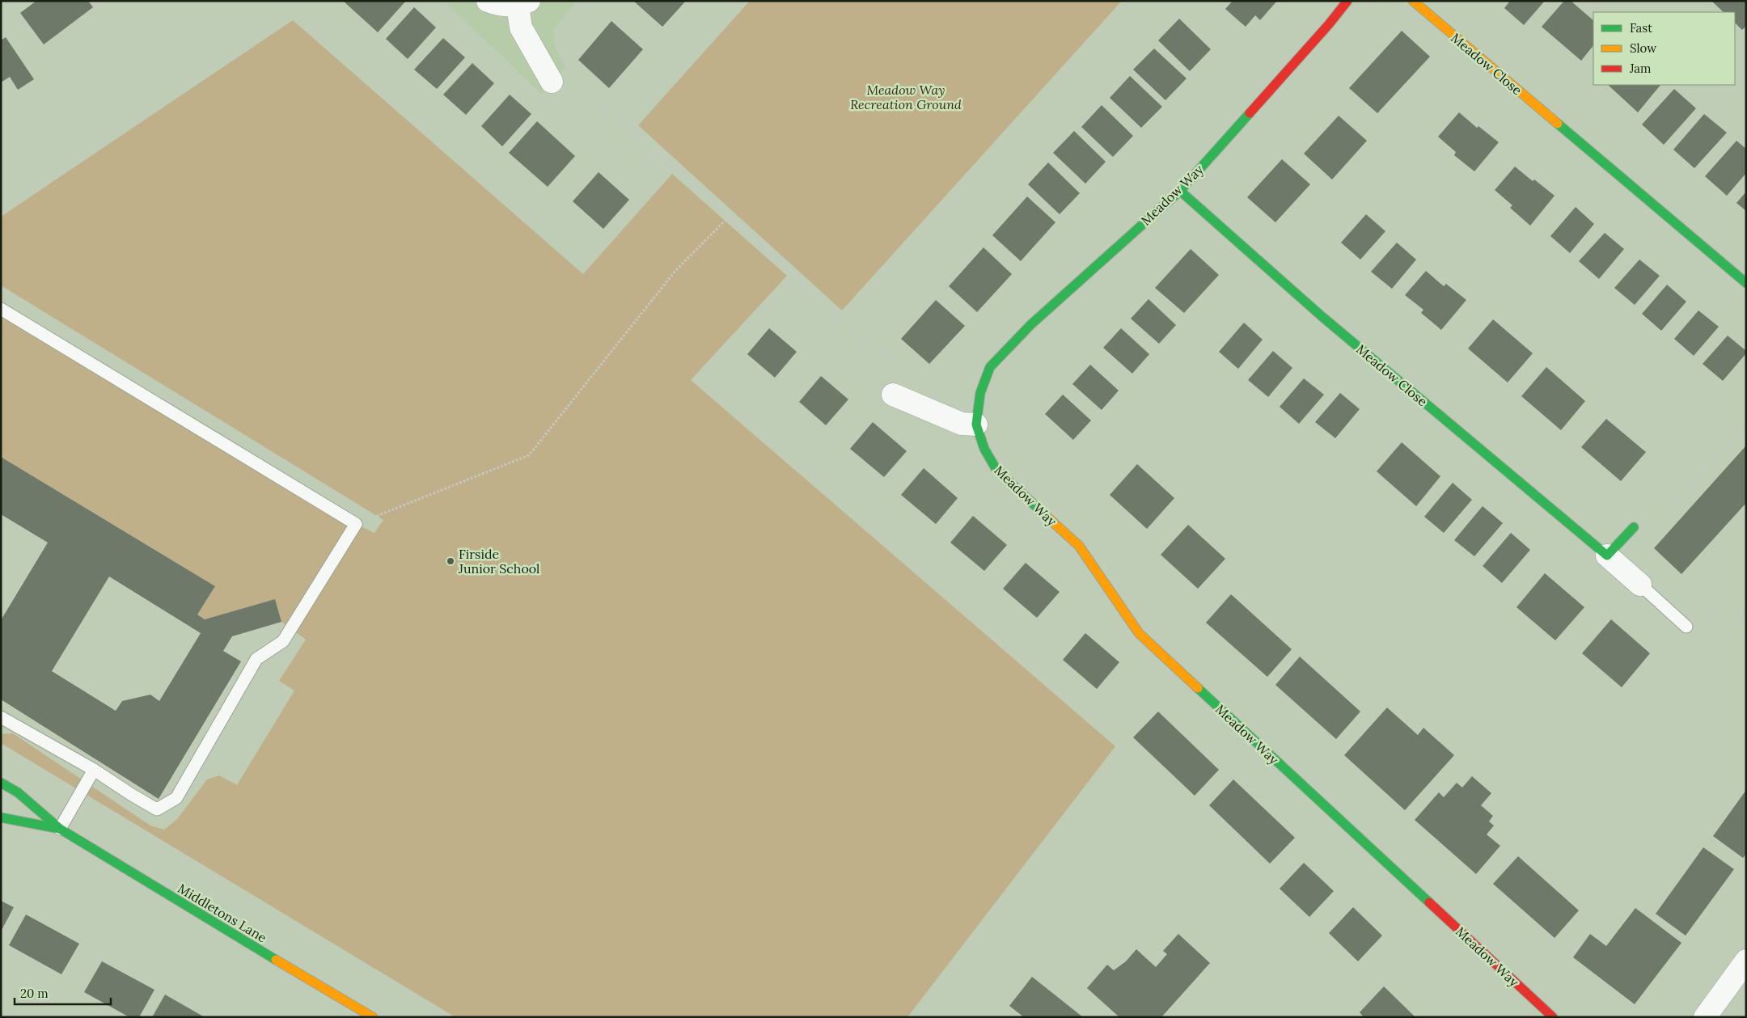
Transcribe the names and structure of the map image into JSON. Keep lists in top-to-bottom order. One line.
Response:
{"streets":{"street":["Meadow Close","Meadow Way","Middletons Lane"]},"crossings":[["Meadow Close","Meadow Way"]],"parks":["Meadow Way Recreation Ground"],"places":["Firside Junior School"],"legend":["Fast","Slow","Jam"],"scale_bar":"20 m"}
